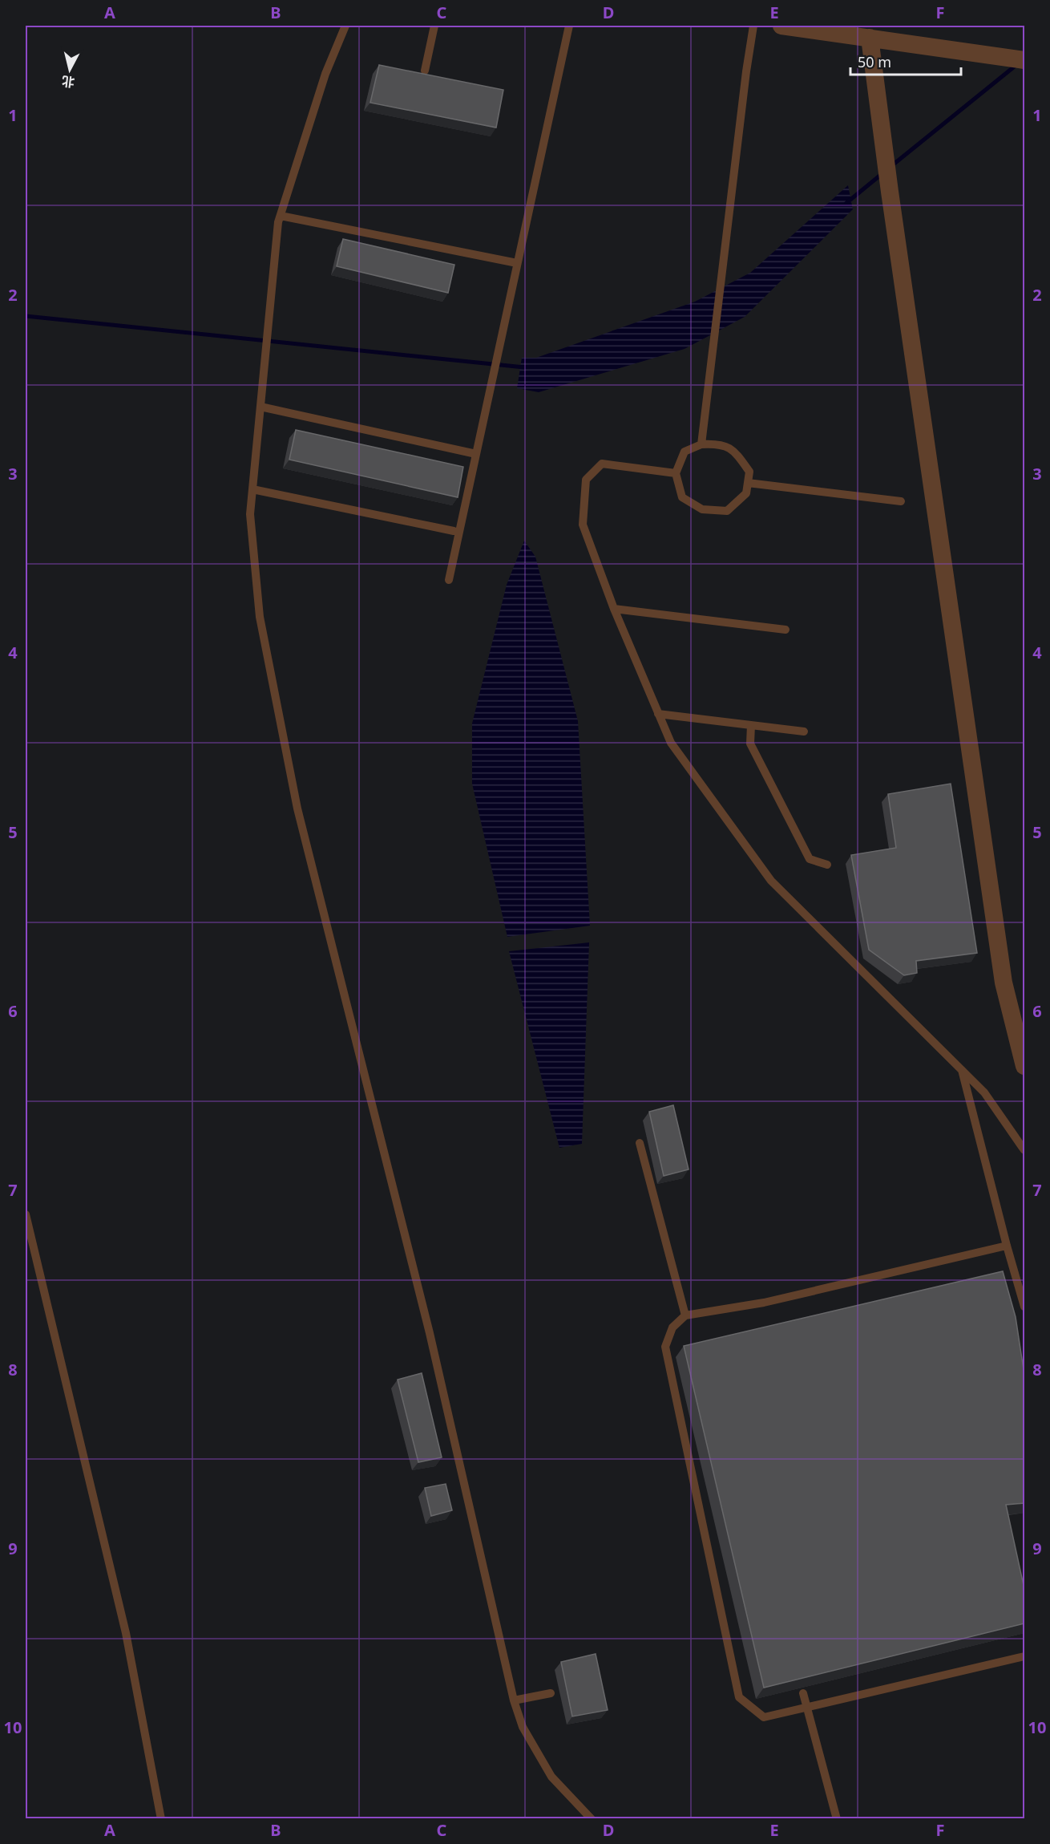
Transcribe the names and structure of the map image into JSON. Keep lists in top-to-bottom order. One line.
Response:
{"scale_bar":"50 m","north":"bottom","grid":{"columns":["A","B","C","D","E","F"],"rows":["1","2","3","4","5","6","7","8","9","10"]}}
